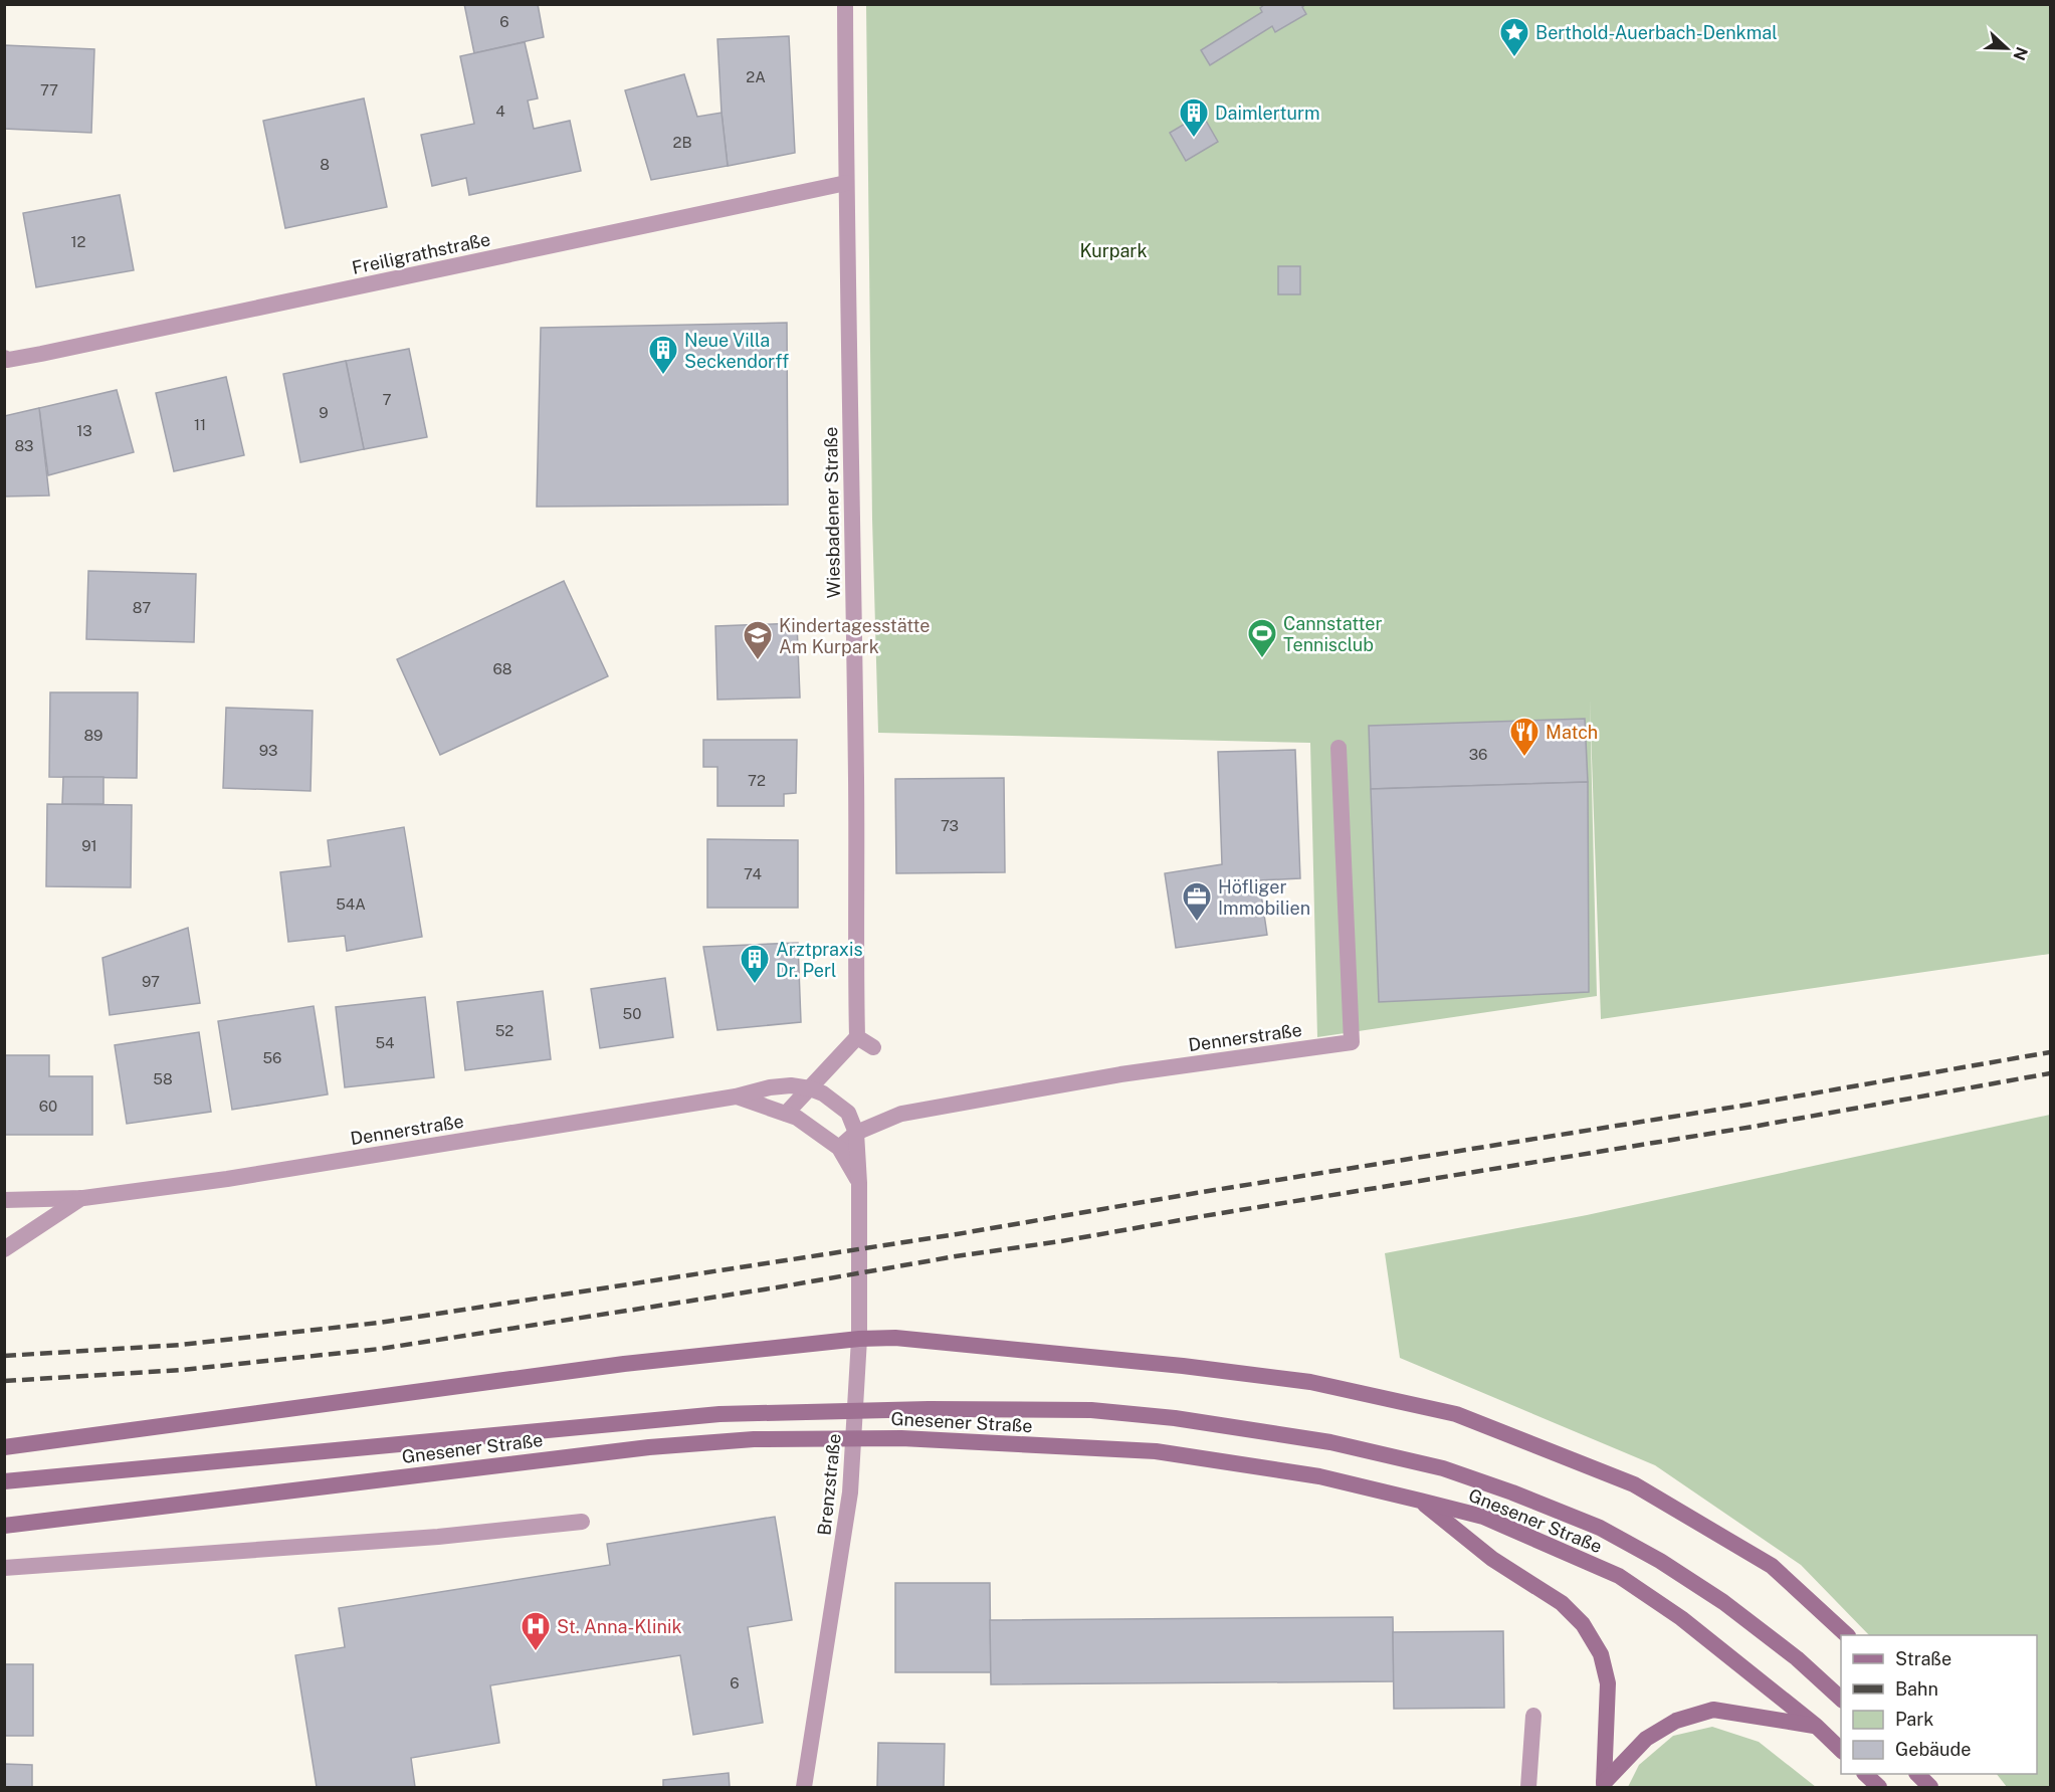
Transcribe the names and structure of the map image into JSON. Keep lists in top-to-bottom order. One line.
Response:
{"streets":{"main road":["Gnesener Straße"],"street":["Freiligrathstraße","Wiesbadener Straße","Dennerstraße","Brenzstraße"]},"crossings":[["Freiligrathstraße","Wiesbadener Straße"],["Dennerstraße","Brenzstraße"]],"parks":["Kurpark"],"places":{"place":["Berthold-Auerbach-Denkmal"],"building":["Daimlerturm","Neue Villa Seckendorff","Arztpraxis Dr. Perl"],"sports":["Cannstatter Tennisclub"],"school or university":["Kindertagesstätte Am Kurpark"],"restaurant":["Match"],"office":["Höfliger Immobilien"],"hospital":["St. Anna-Klinik"]},"house_numbers":["6","2A","77","4","2B","8","12","7","9","11","13","83","87","68","89","93","36","72","73","91","74","54A","97","50","52","54","56","58","60","6"],"legend":["Straße","Bahn","Park","Gebäude"],"north":"right"}
